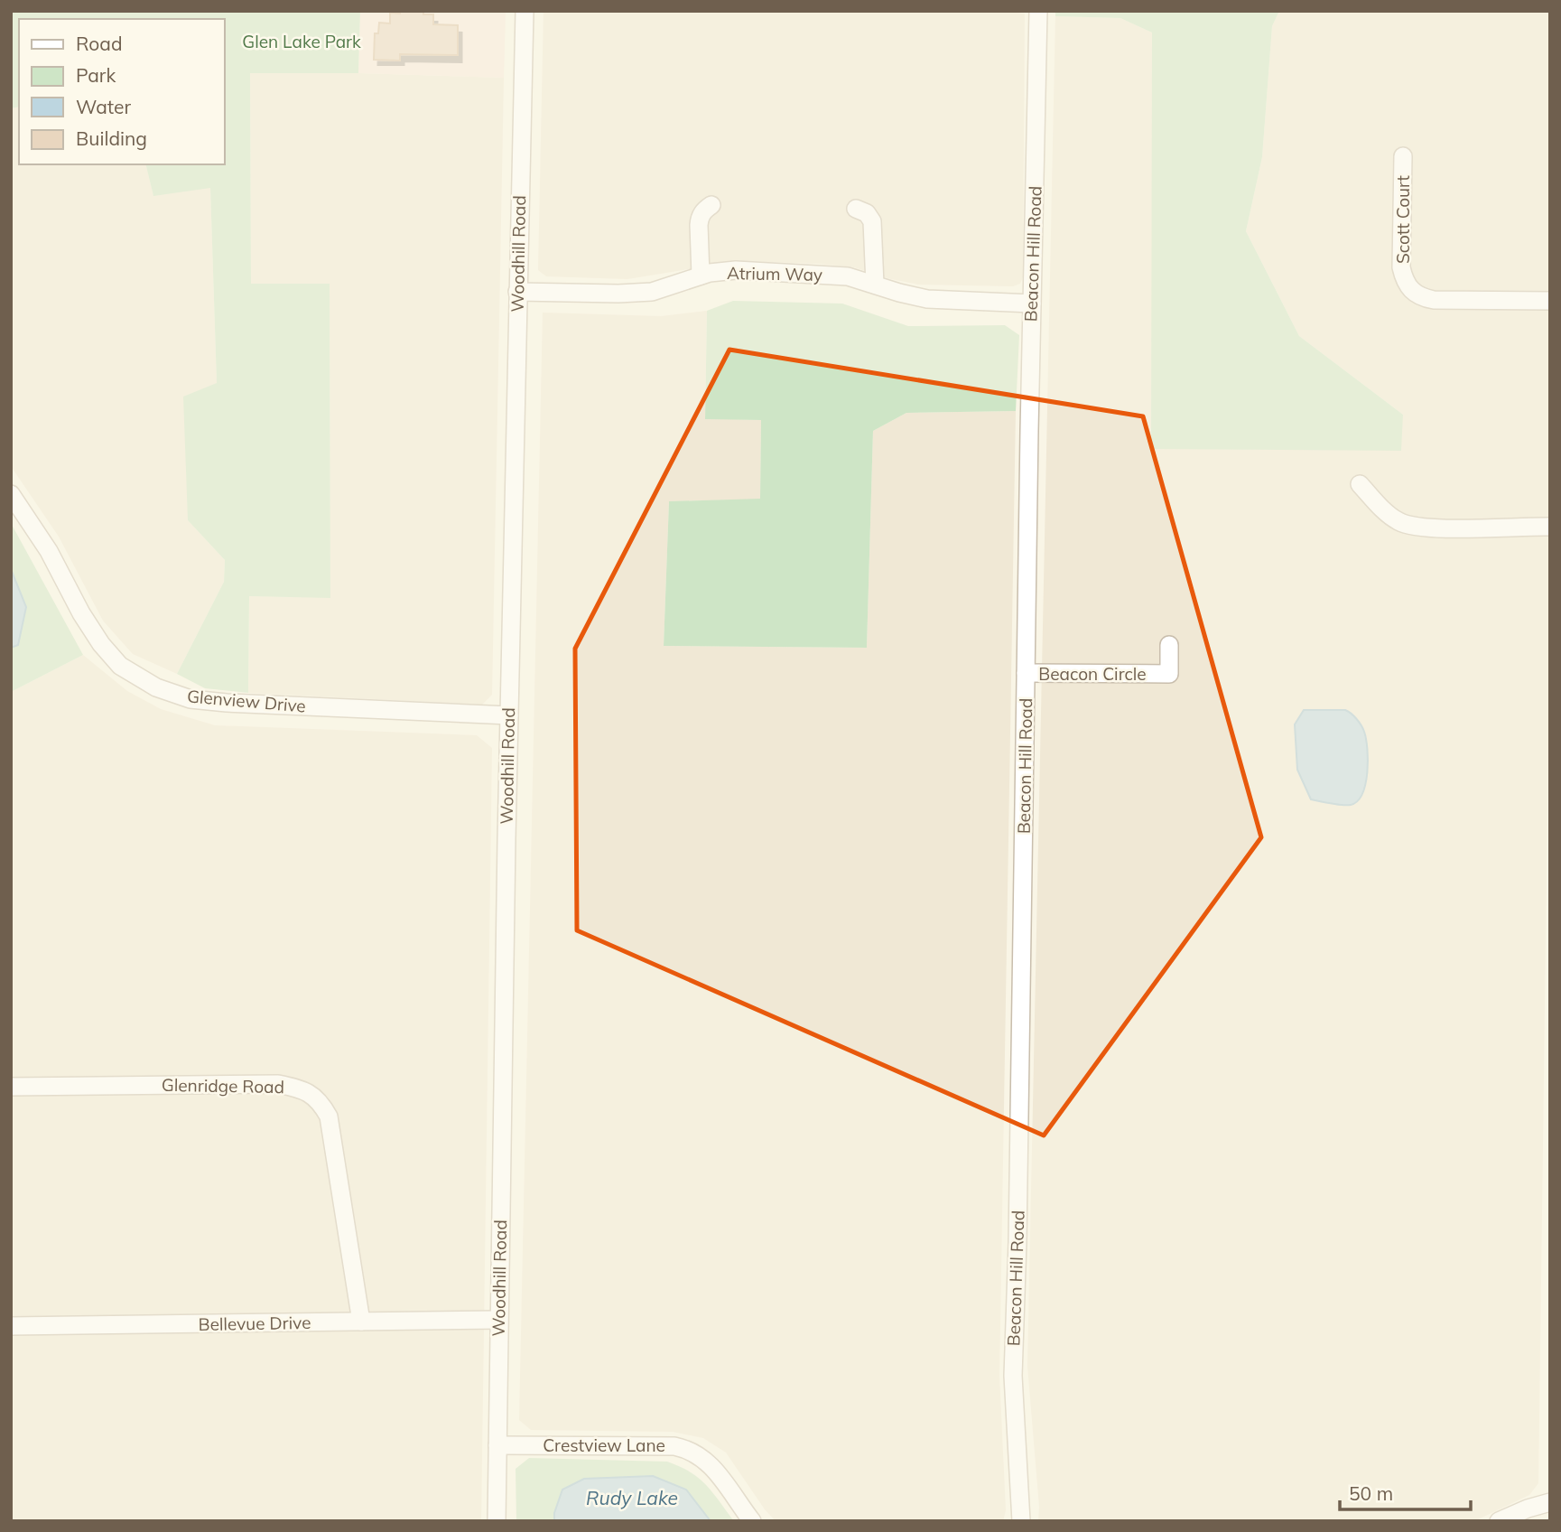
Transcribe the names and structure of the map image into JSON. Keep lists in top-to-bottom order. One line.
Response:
{"streets":{"street":["Scott Court","Woodhill Road","Beacon Hill Road","Atrium Way","Beacon Circle","Glenview Drive","Glenridge Road","Bellevue Drive","Crestview Lane"]},"crossings":[["Woodhill Road","Atrium Way"],["Woodhill Road","Glenview Drive"],["Woodhill Road","Bellevue Drive"],["Woodhill Road","Crestview Lane"],["Beacon Hill Road","Atrium Way"],["Beacon Hill Road","Beacon Circle"],["Glenridge Road","Bellevue Drive"]],"water":["Rudy Lake"],"parks":["Glen Lake Park"],"legend":["Road","Park","Water","Building"],"scale_bar":"50 m"}
